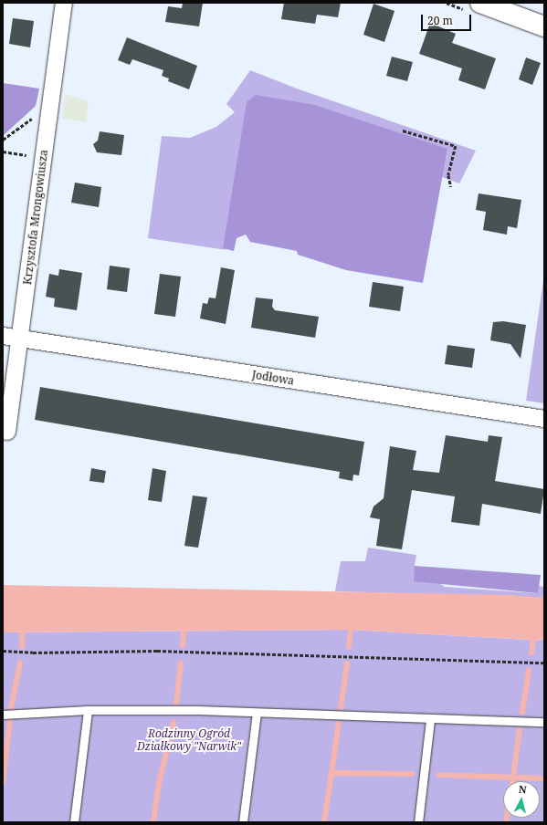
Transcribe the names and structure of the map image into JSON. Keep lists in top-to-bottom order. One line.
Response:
{"streets":{"street":["Krzysztofa Mrongowiusza","Jodłowa"]},"crossings":[["Krzysztofa Mrongowiusza","Jodłowa"]],"parks":["Rodzinny Ogród Działkowy \"Narwik\""],"scale_bar":"20 m","north":"top"}
